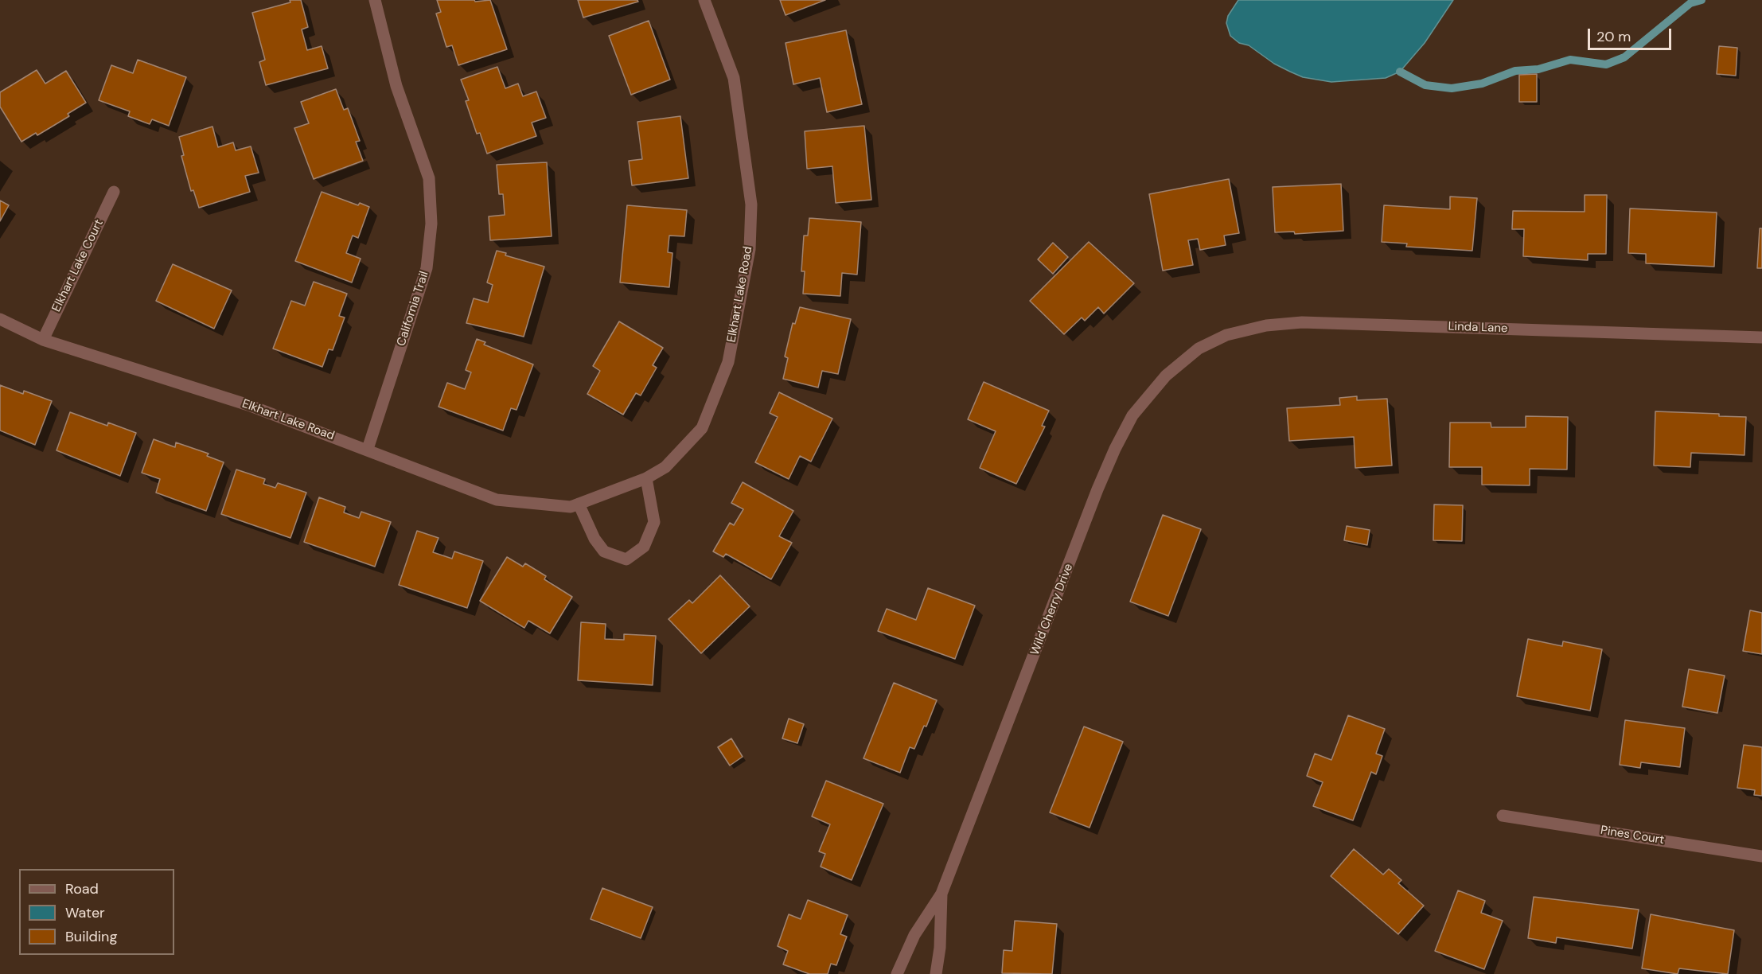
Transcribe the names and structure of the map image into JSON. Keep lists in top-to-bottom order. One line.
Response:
{"streets":{"street":["Elkhart Lake Court","Elkhart Lake Road","California Trail","Linda Lane","Wild Cherry Drive","Pines Court"]},"crossings":[["Elkhart Lake Court","Elkhart Lake Road"],["Elkhart Lake Road","California Trail"],["Linda Lane","Wild Cherry Drive"]],"legend":["Road","Water","Building"],"scale_bar":"20 m"}
